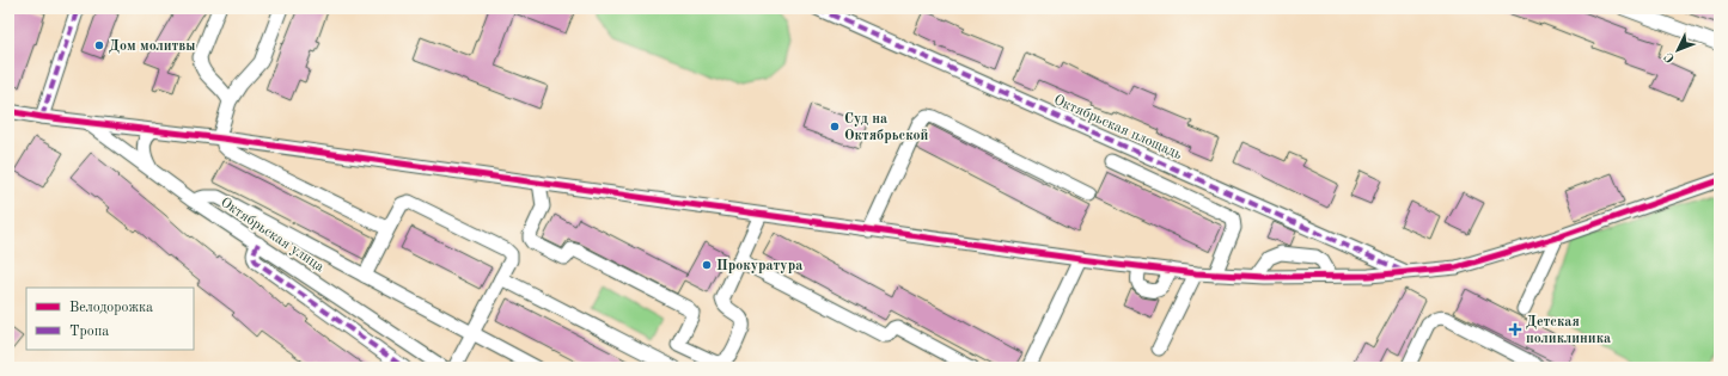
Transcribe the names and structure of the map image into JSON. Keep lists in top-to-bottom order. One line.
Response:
{"streets":{"street":["Октябрьская площадь","Октябрьская улица"]},"places":{"other":["Дом молитвы","Суд на Октябрьской","Прокуратура"],"health":["Детская поликлиника"]},"legend":["Велодорожка","Тропа"],"north":"bottom left"}
